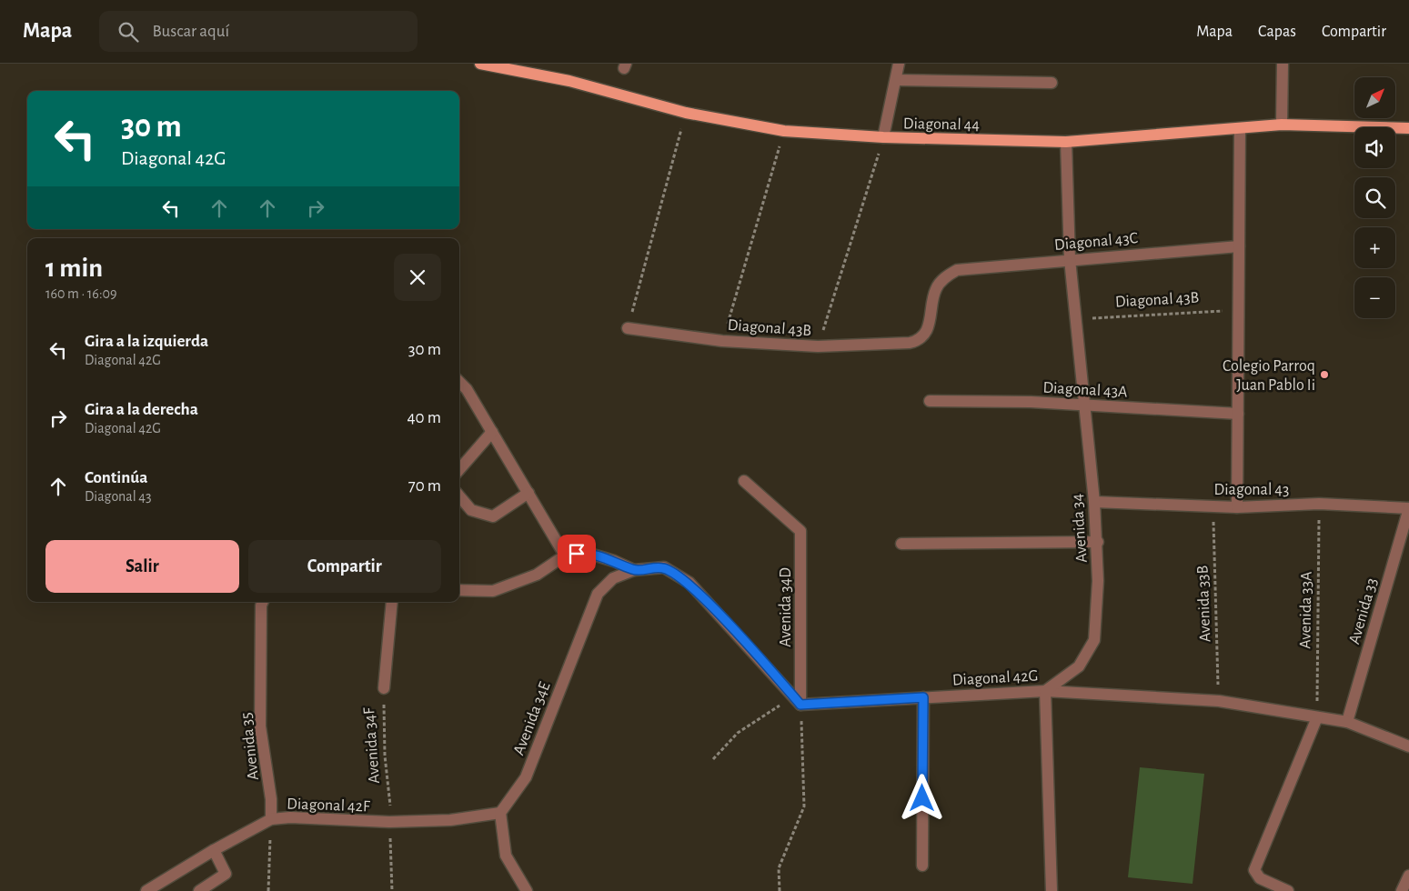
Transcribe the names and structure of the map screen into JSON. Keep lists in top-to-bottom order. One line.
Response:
{"streets":{"main road":["Diagonal 44"],"street":["Diagonal 43C","Diagonal 43B","Diagonal 43A","Diagonal 43","Avenida 34","Avenida 34D","Avenida 33","Diagonal 42G","Avenida 34E","Avenida 34F","Avenida 35","Diagonal 42F"],"path":["Avenida 33B","Avenida 33A"]},"crossings":[["Diagonal 44","Avenida 34"],["Diagonal 43C","Diagonal 43B"],["Diagonal 43C","Avenida 34"],["Diagonal 43B","Avenida 34"],["Diagonal 43A","Avenida 34"],["Diagonal 43","Avenida 34"],["Diagonal 43","Avenida 33B"],["Diagonal 43","Avenida 33A"],["Diagonal 43","Avenida 33"],["Avenida 34","Diagonal 42G"],["Avenida 33B","Diagonal 42G"],["Avenida 34D","Diagonal 42G"],["Avenida 33A","Diagonal 42G"],["Avenida 33","Diagonal 42G"],["Avenida 34E","Diagonal 42F"],["Avenida 34F","Diagonal 42F"],["Avenida 35","Diagonal 42F"]],"places":["Colegio Parroq Juan Pablo Ii"],"north":"top right","page":{"header":"Mapa","search":"Buscar aquí","nav":["Mapa","Capas","Compartir"],"map_buttons":["+","−"],"turn":["30 m","Diagonal 42G"],"heading":["1 min","160 m · 16:09"],"list":[{"name":"Gira a la izquierda","note":"Diagonal 42G","value":"30 m"},{"name":"Gira a la derecha","note":"Diagonal 42G","value":"40 m"},{"name":"Continúa","note":"Diagonal 43","value":"70 m"}],"buttons":["Salir","Compartir"]}}
